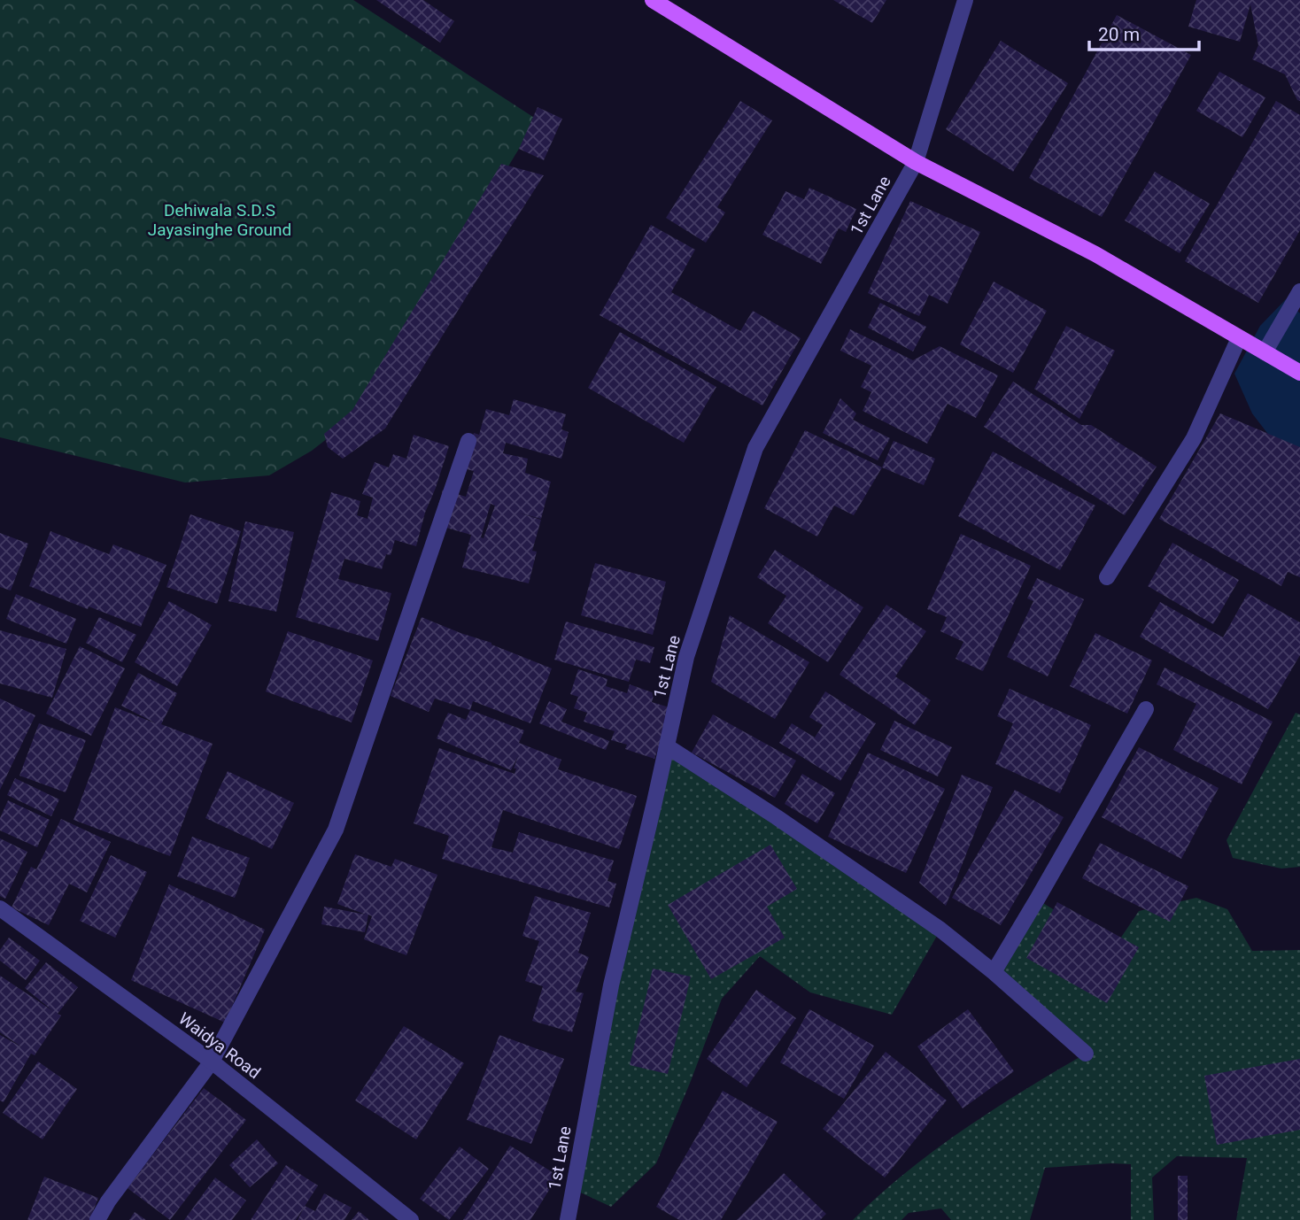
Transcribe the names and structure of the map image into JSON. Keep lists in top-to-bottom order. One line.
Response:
{"streets":{"street":["1st Lane","Waidya Road"]},"parks":["Dehiwala S.D.S Jayasinghe Ground"],"scale_bar":"20 m"}
